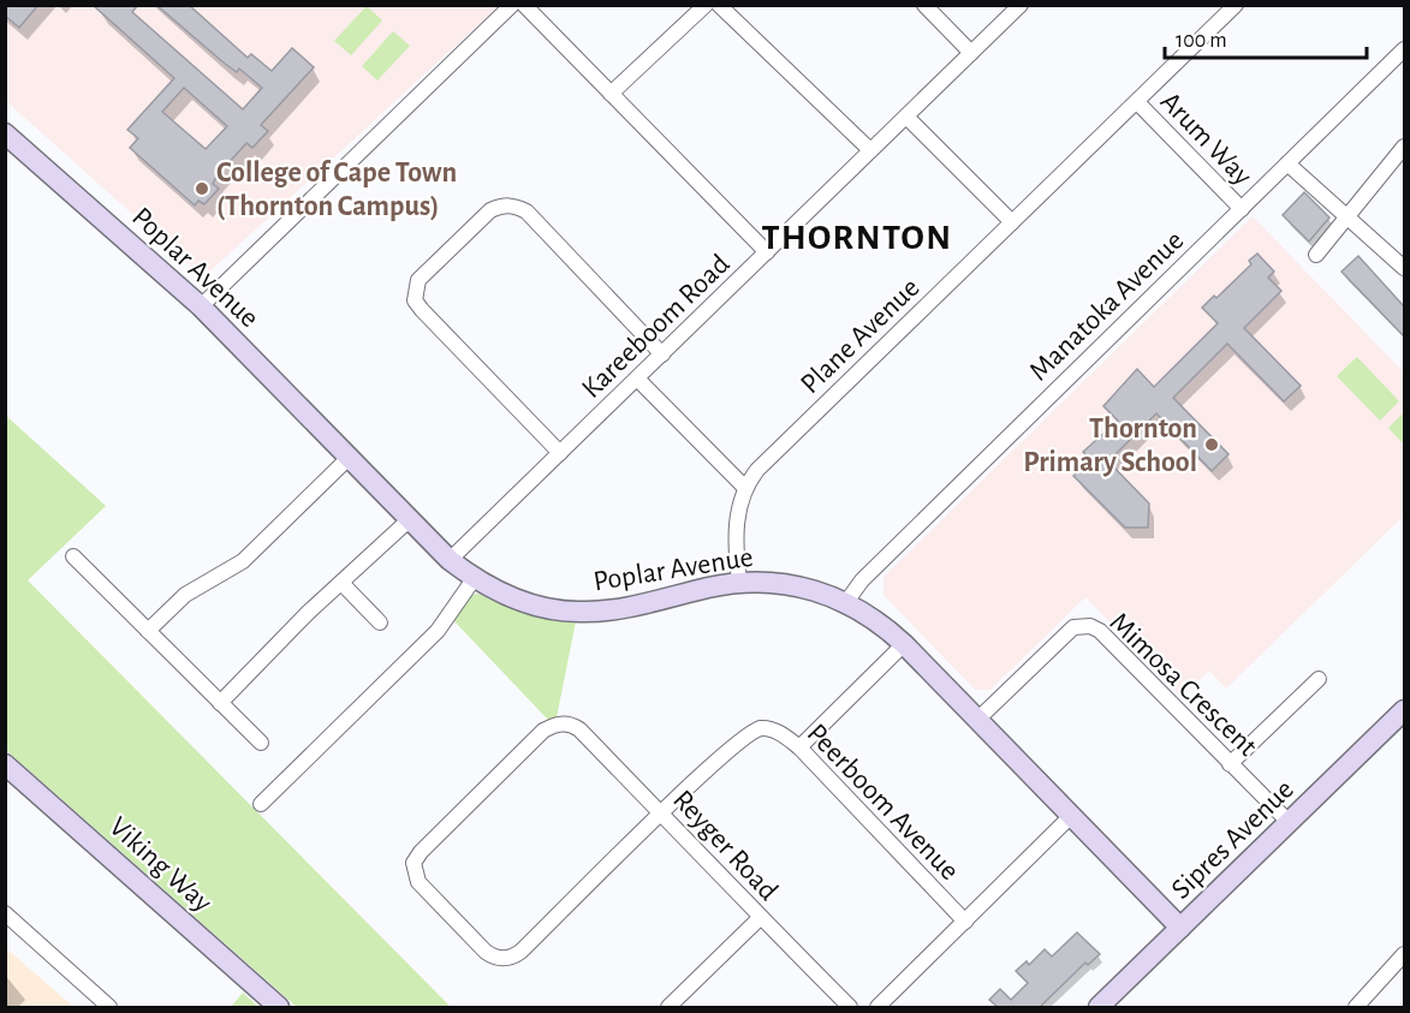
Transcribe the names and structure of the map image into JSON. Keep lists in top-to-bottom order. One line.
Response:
{"streets":{"street":["Arum Way","Poplar Avenue","Manatoka Avenue","Kareeboom Road","Plane Avenue","Mimosa Crescent","Peerboom Avenue","Sipres Avenue","Reyger Road","Viking Way"]},"crossings":[["Arum Way","Manatoka Avenue"],["Arum Way","Plane Avenue"],["Poplar Avenue","Manatoka Avenue"],["Poplar Avenue","Kareeboom Road"],["Poplar Avenue","Plane Avenue"],["Poplar Avenue","Mimosa Crescent"],["Poplar Avenue","Sipres Avenue"],["Mimosa Crescent","Sipres Avenue"],["Peerboom Avenue","Reyger Road"]],"districts":["THORNTON"],"places":["College of Cape Town (Thornton Campus)","Thornton Primary School"],"scale_bar":"100 m"}
